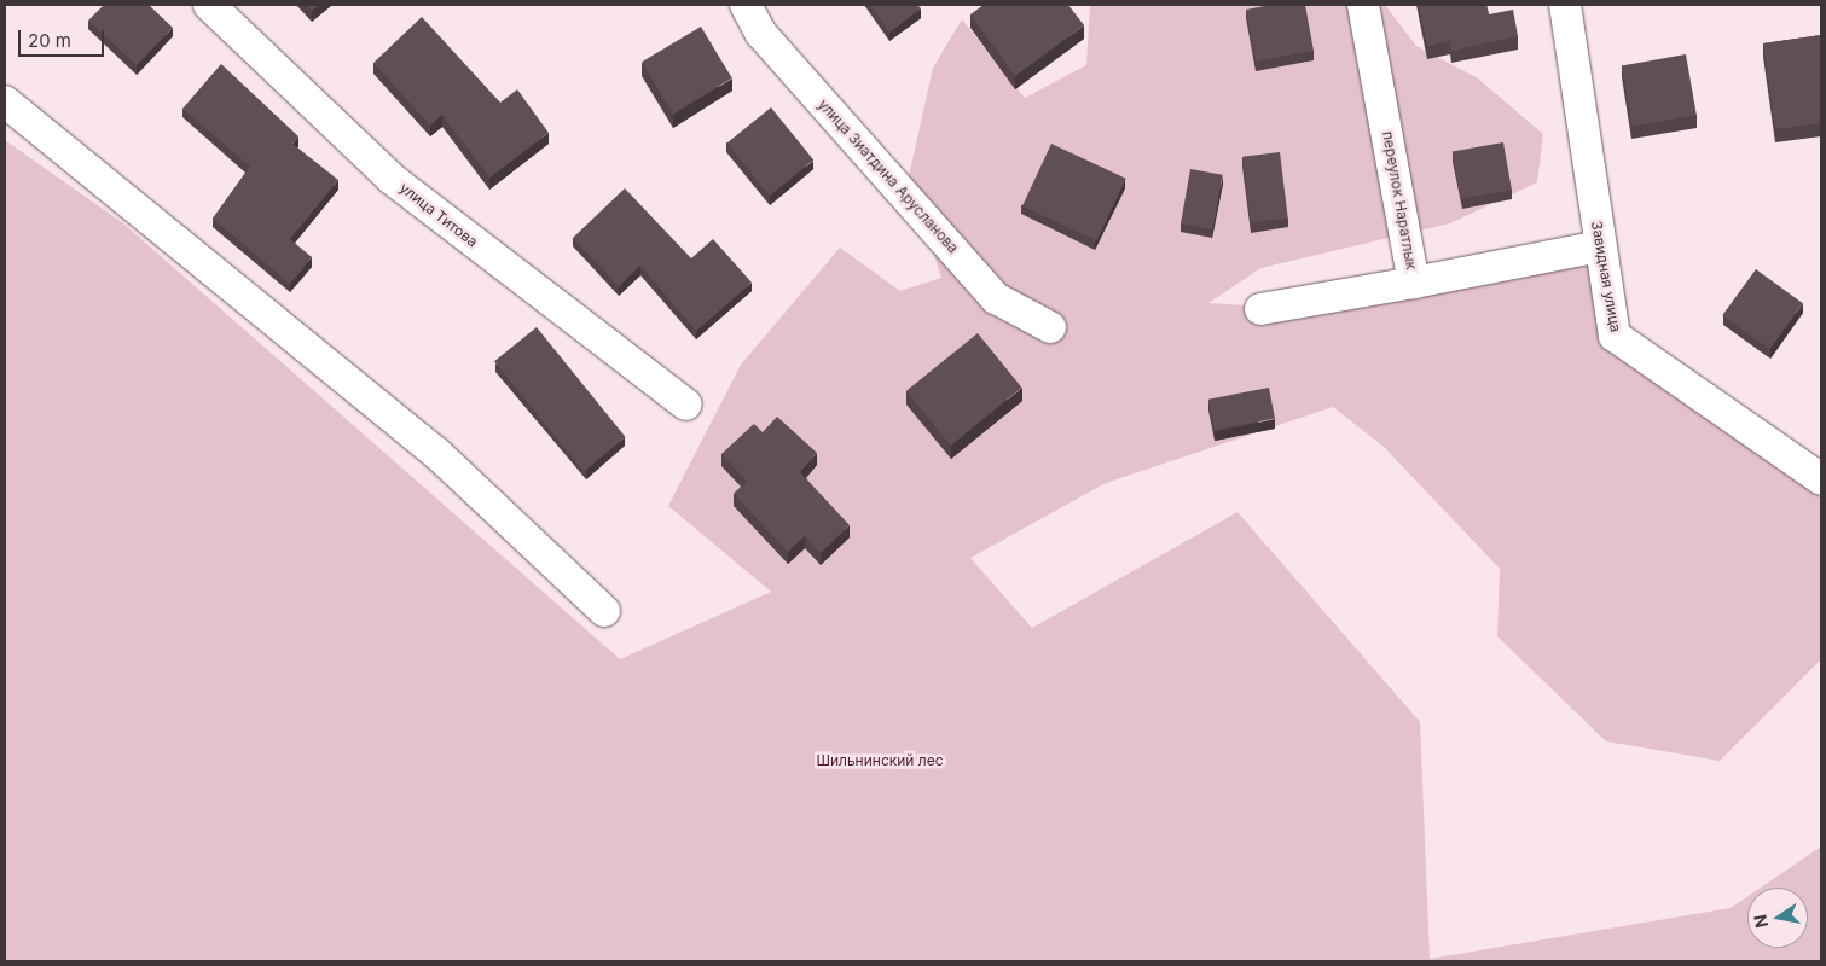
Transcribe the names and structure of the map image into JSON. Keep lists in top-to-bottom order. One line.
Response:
{"streets":{"street":["улица Зиатдина Арусланова","переулок Наратлык","улица Титова","Завидная улица"]},"crossings":[["переулок Наратлык","Завидная улица"]],"parks":["Шильнинский лес"],"scale_bar":"20 m","north":"left"}
